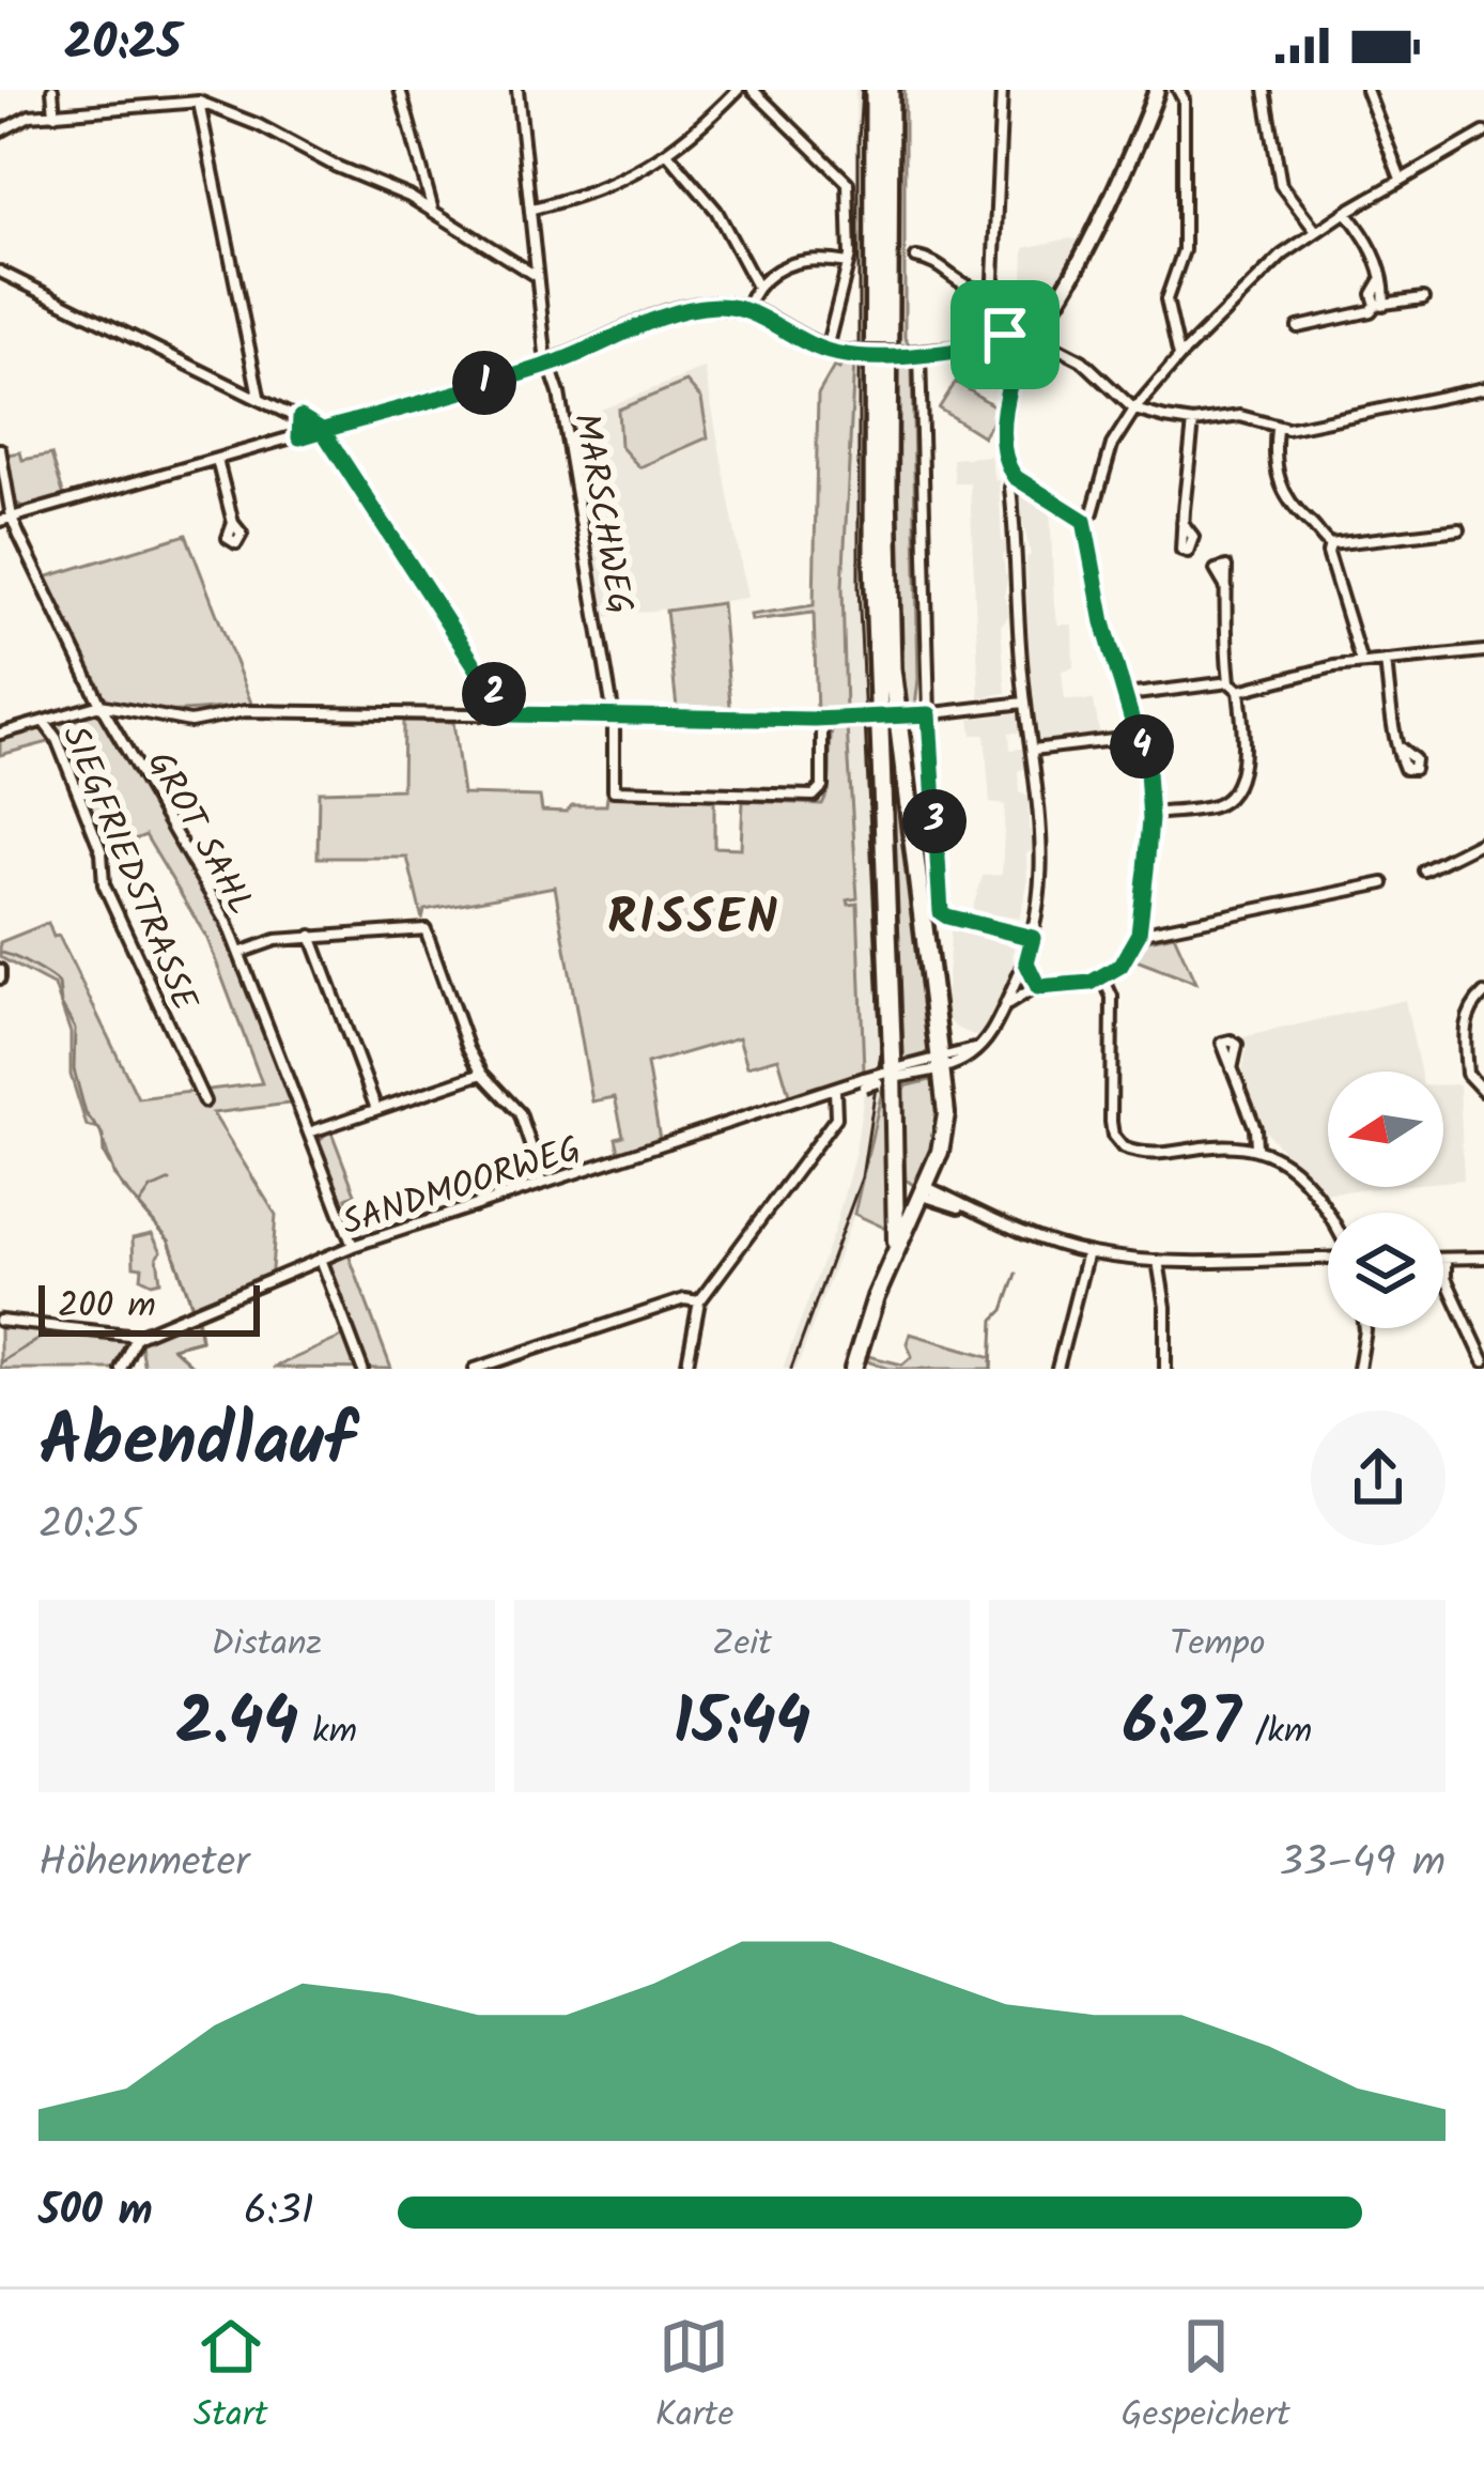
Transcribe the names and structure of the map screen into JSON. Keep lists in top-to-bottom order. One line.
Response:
{"streets":{"street":["MARSCHWEG","GROT SAHL","SIEGFRIEDSTRASSE","SANDMOORWEG"]},"crossings":[["GROT SAHL","SANDMOORWEG"]],"districts":["RISSEN"],"scale_bar":"200 m","north":"left","page":{"status":"20:25","pins":["1","2","4","3"],"scale":"200 m","heading":["Abendlauf","20:25"],"stats":[["Distanz","2.44 km"],["Zeit","15:44"],["Tempo","6:27 /km"]],"chart":["Höhenmeter","33–49 m"],"list":[{"name":"500 m","note":"6:31"}],"tabs":["Start","Karte","Gespeichert"]}}
